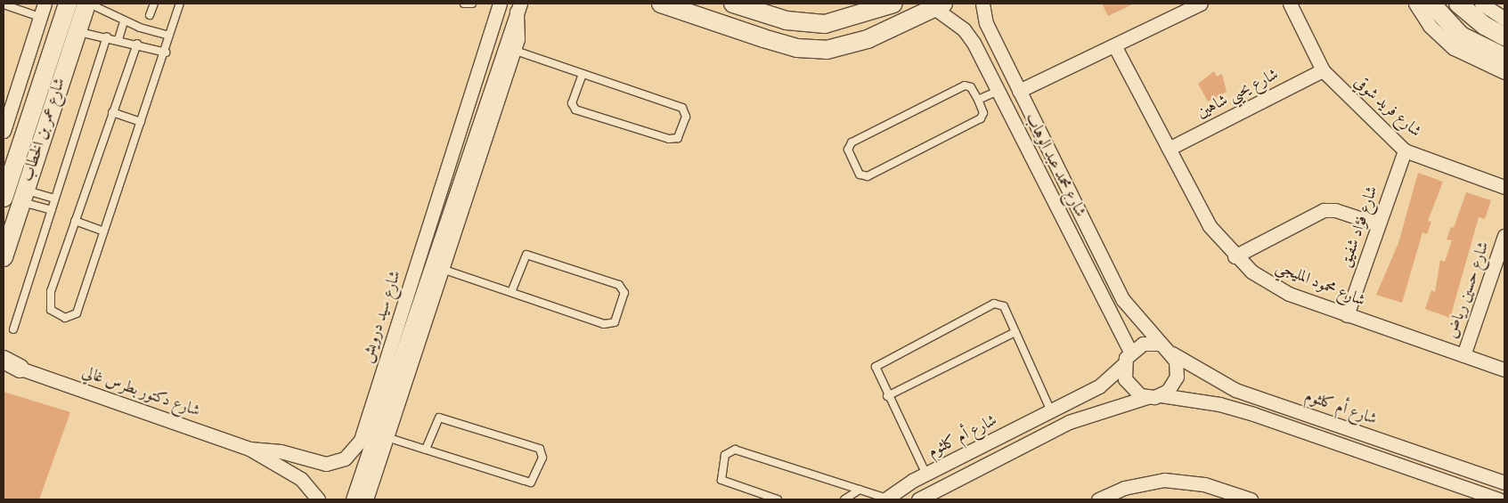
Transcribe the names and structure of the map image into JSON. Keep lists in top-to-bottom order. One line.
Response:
{"streets":{"street":["شارع يحيي شاهين","شارع فريد شوقي","شارع عمر بن الخطاب","شارع محمد عبد الوهاب","شارع فؤاد شفيق","شارع محمود المليجي","شارع حسين رياض","شارع سيد درويش","شارع دكتور بطرس غالي","شارع أم كلثوم"]},"crossings":[["شارع يحيي شاهين","شارع فريد شوقي"],["شارع يحيي شاهين","شارع محمود المليجي"],["شارع فريد شوقي","شارع فؤاد شفيق"],["شارع محمد عبد الوهاب","شارع أم كلثوم"],["شارع فؤاد شفيق","شارع محمود المليجي"],["شارع محمود المليجي","شارع حسين رياض"],["شارع سيد درويش","شارع دكتور بطرس غالي"]]}
